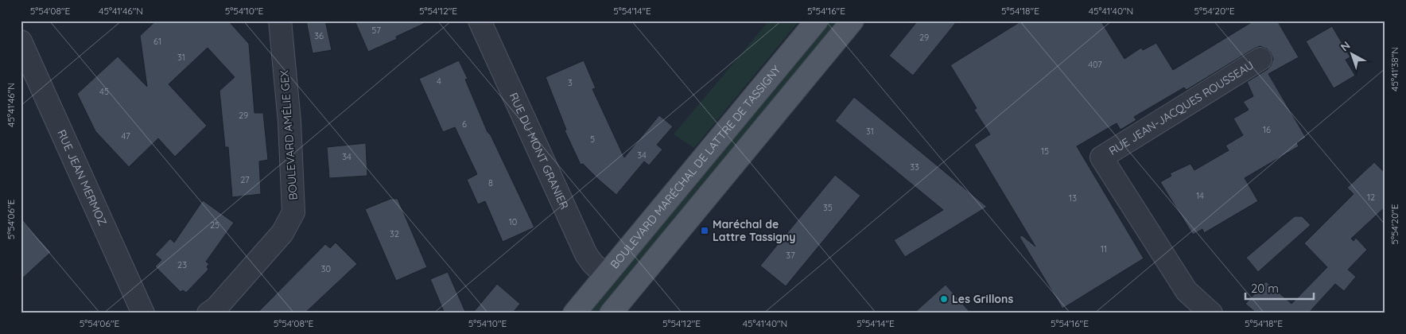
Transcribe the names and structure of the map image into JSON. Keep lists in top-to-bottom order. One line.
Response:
{"streets":{"main road":["BOULEVARD MARÉCHAL DE LATTRE DE TASSIGNY"],"street":["RUE JEAN-JACQUES ROUSSEAU","BOULEVARD AMÉLIE GEX","RUE DU MONT GRANIER","RUE JEAN MERMOZ"]},"crossings":[["RUE DU MONT GRANIER","BOULEVARD MARÉCHAL DE LATTRE DE TASSIGNY"]],"places":{"transit":["Maréchal de Lattre Tassigny"],"other":["Les Grillons"]},"house_numbers":["57","36","29","61","31","407","4","3","45","29","6","16","31","47","5","15","34","34","33","27","8","14","12","13","35","10","25","32","11","37","23","30"],"scale_bar":"20 m","north":"top left","coordinates":["5°54'08\"E","45°41'46\"N","5°54'10\"E","5°54'12\"E","5°54'14\"E","5°54'16\"E","5°54'18\"E","45°41'40\"N","5°54'20\"E","45°41'38\"N","5°54'06\"E"]}
